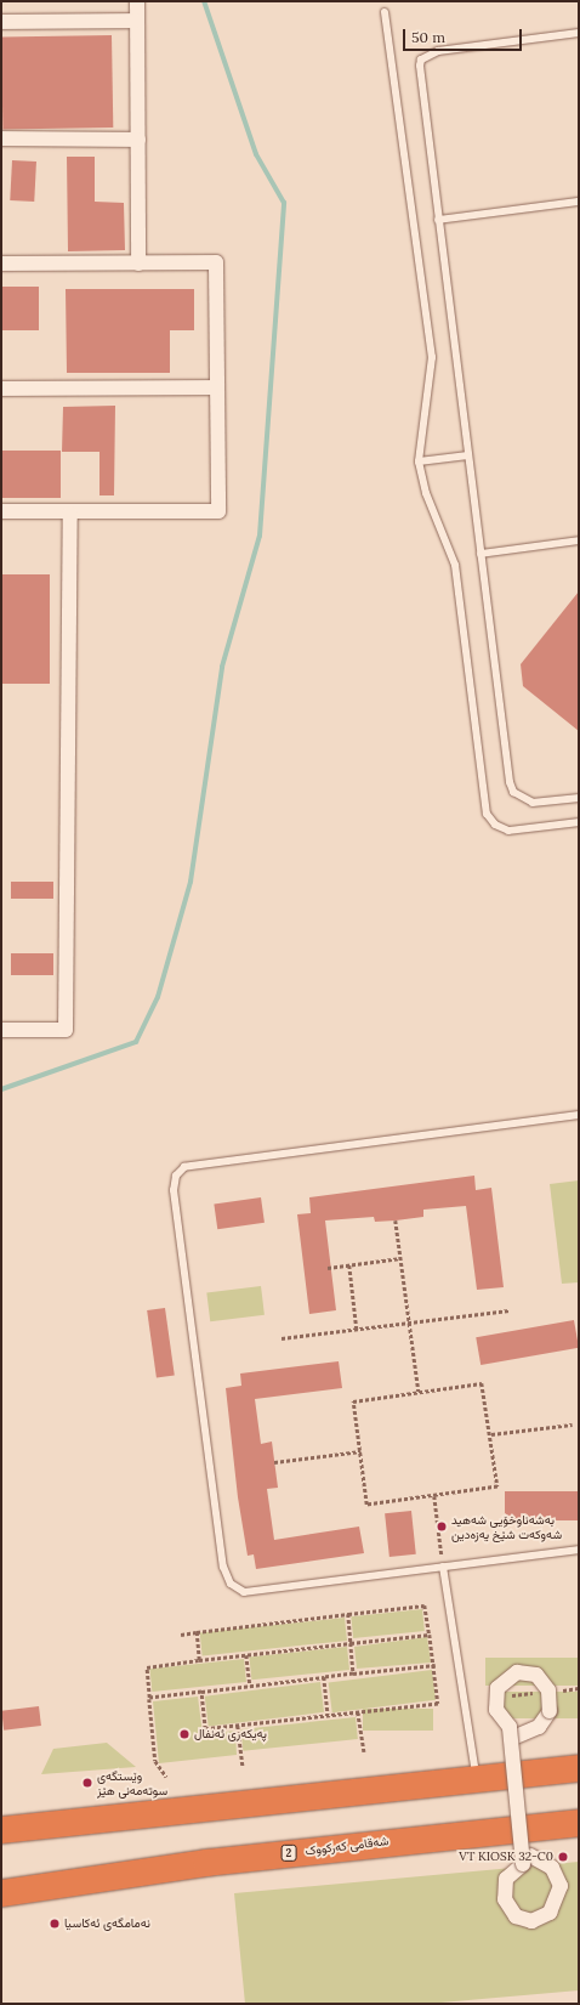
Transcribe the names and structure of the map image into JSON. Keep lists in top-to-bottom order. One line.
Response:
{"streets":{"highway":["شەقامی کەرکووک","2"]},"places":["بەشەناوخۆیی شەهید شەوکەت شێخ یەزەدین","پەیکەری ئەنفال","وێستگەی سوتەمەنی هێز","VT KIOSK 32-C0","نەمامگەی ئەکاسیا"],"scale_bar":"50 m"}
